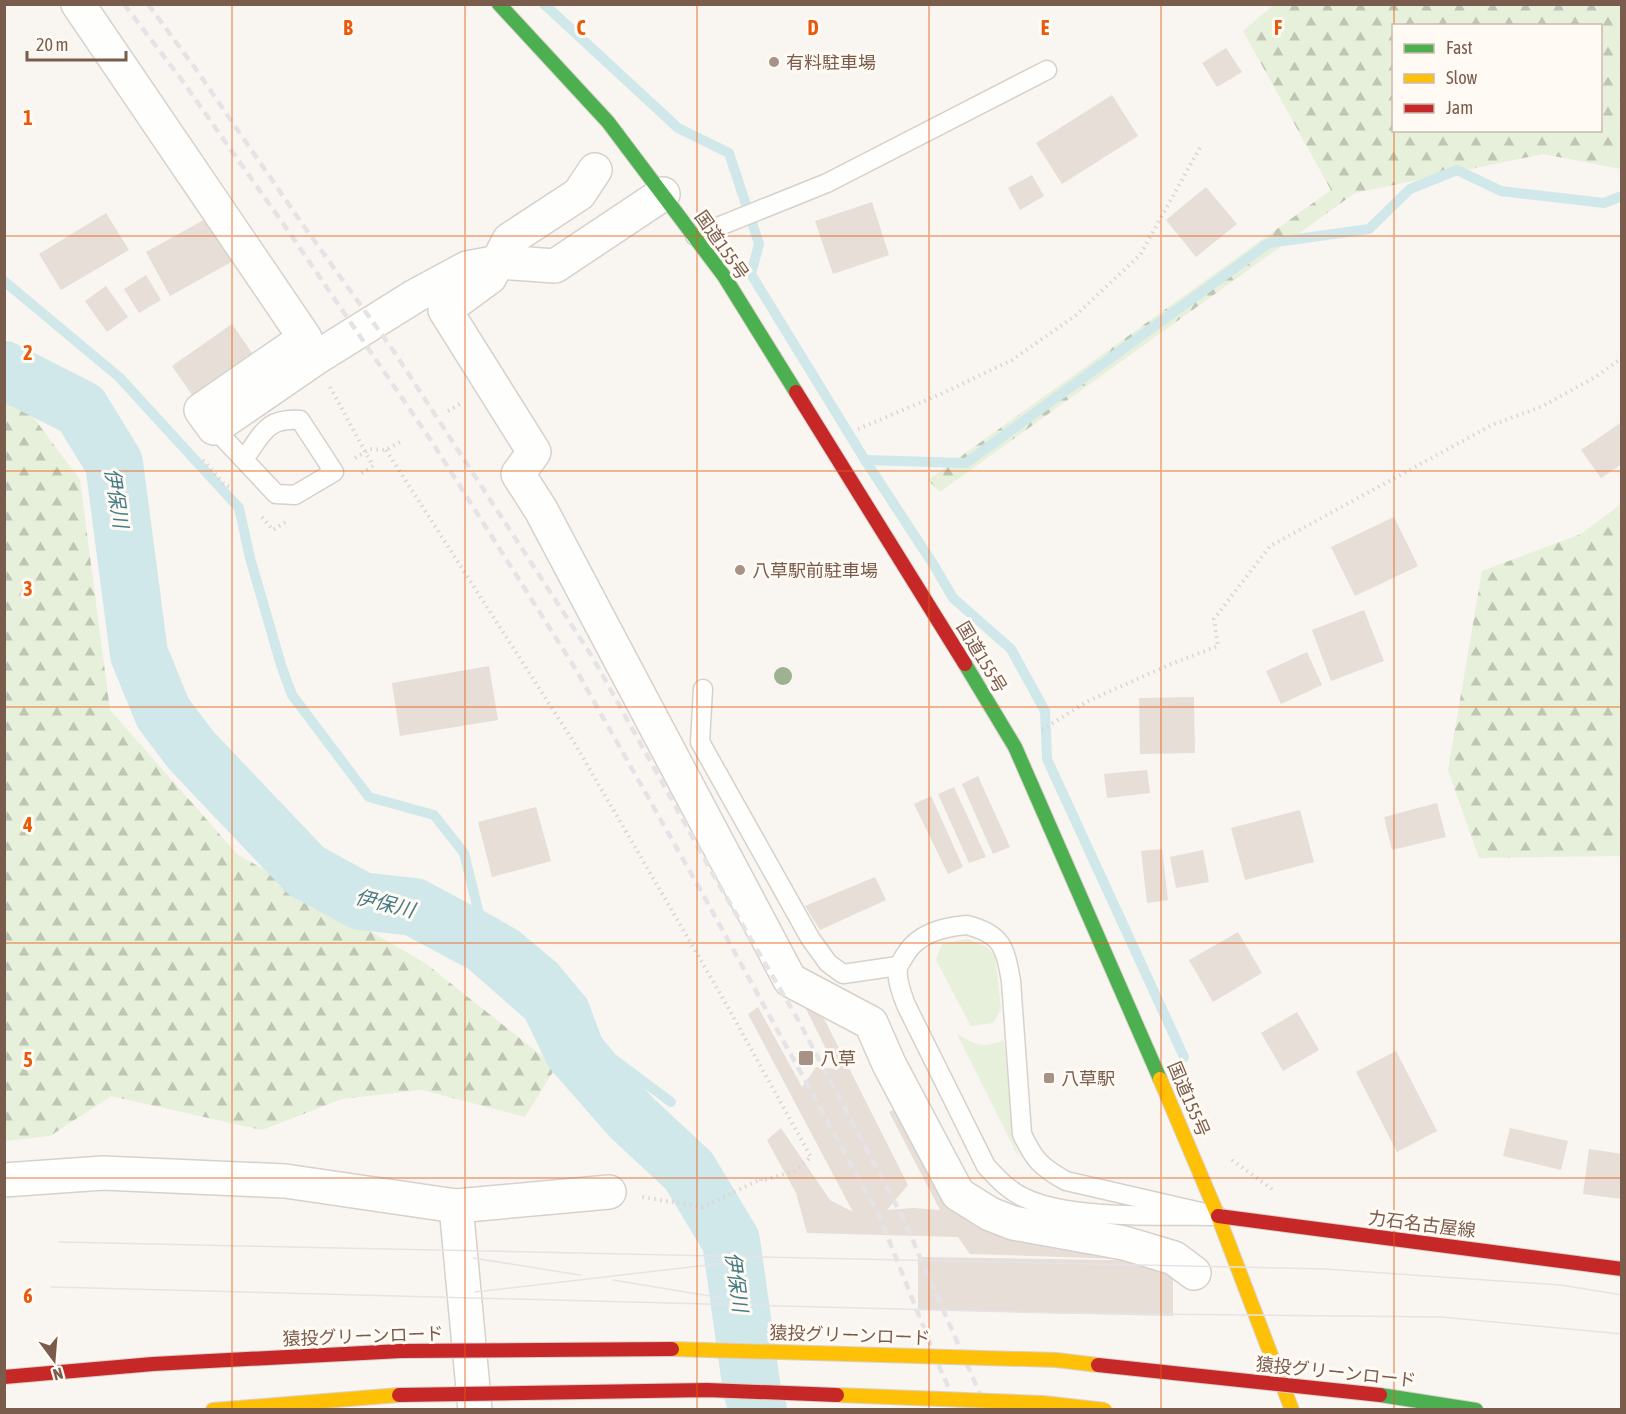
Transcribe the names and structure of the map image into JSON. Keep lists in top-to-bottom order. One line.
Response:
{"streets":{"main road":["国道155号","力石名古屋線","猿投グリーンロード"]},"crossings":[["国道155号","力石名古屋線"]],"water":["伊保川"],"places":{"other":["有料駐車場","八草駅前駐車場"],"transit":["八草","八草駅"]},"legend":["Fast","Slow","Jam"],"scale_bar":"20 m","north":"bottom","grid":{"columns":["B","C","D","E","F"],"rows":["1","2","3","4","5","6"]}}
